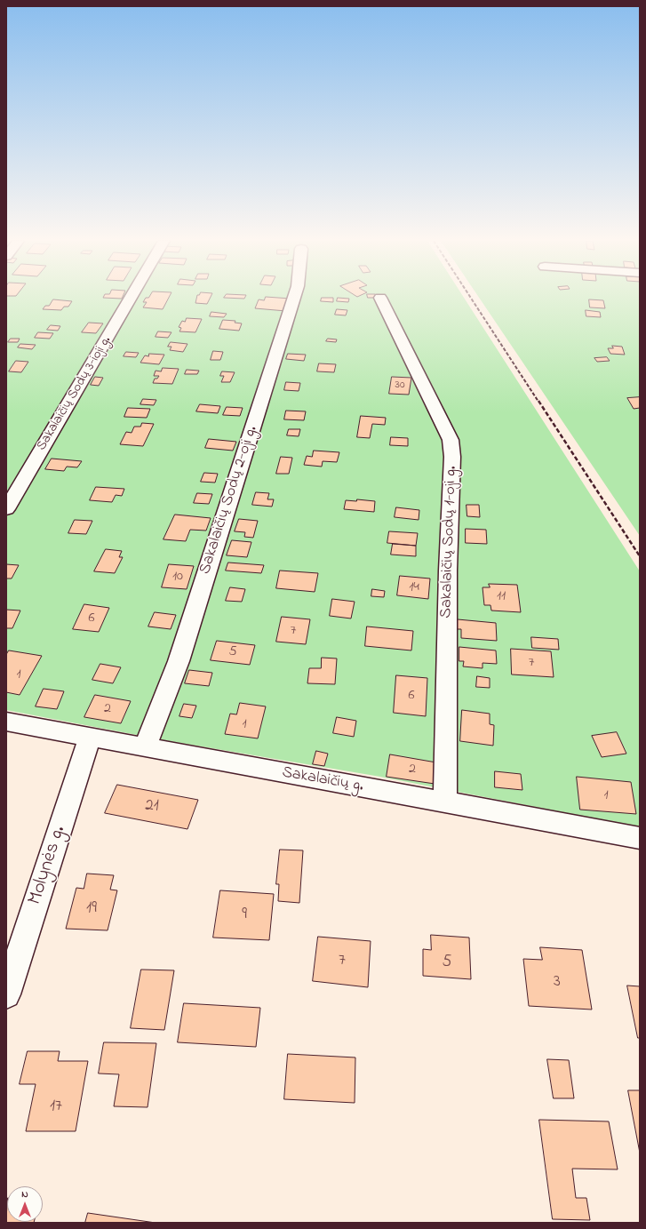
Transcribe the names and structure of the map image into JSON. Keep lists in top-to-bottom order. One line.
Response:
{"streets":{"street":["Sakalaičių Sodų 3-ioji g.","Sakalaičių Sodų 2-oji g.","Sakalaičių Sodų 1-oji g.","Sakalaičių g.","Molynės g."]},"crossings":[["Sakalaičių Sodų 2-oji g.","Sakalaičių g."],["Sakalaičių Sodų 1-oji g.","Sakalaičių g."],["Sakalaičių g.","Molynės g."]],"house_numbers":["30","10","14","11","6","7","5","7","1","6","2","1","2","1","21","19","9","7","5","3","17"],"north":"top"}
